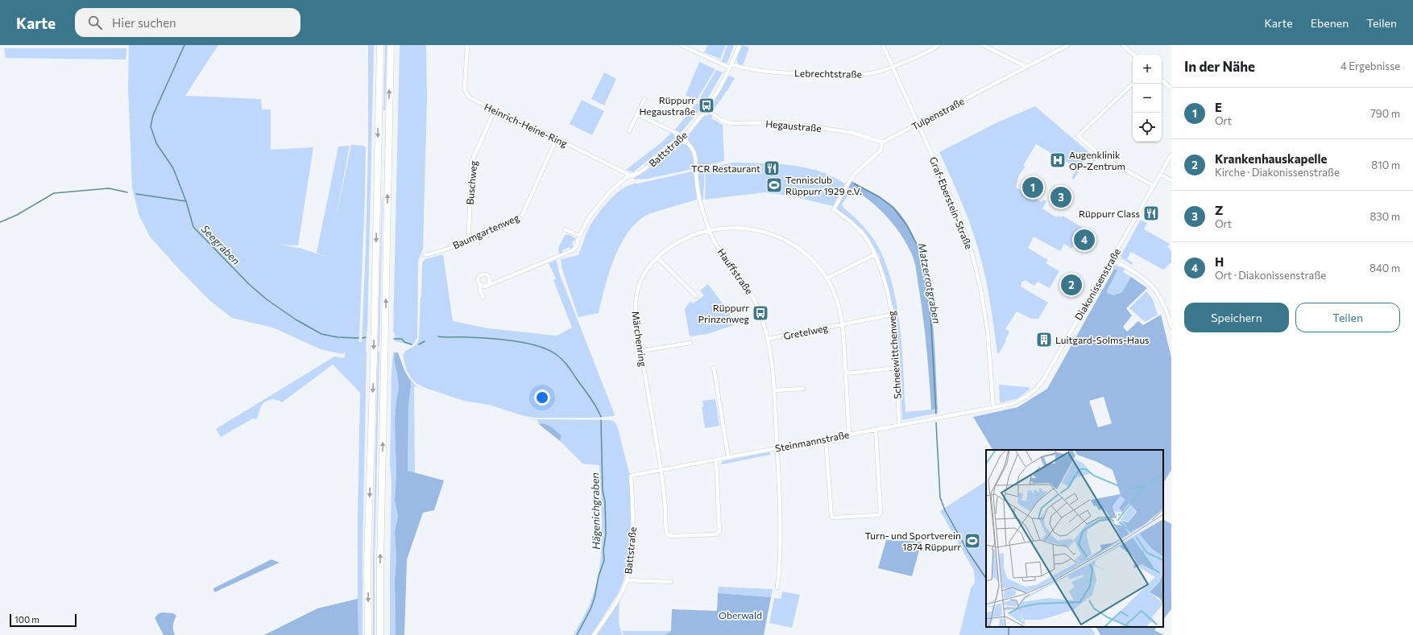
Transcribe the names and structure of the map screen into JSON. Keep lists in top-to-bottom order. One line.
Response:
{"streets":{"street":["Lebrechtstraße","Tulpenstraße","Heinrich-Heine-Ring","Hegaustraße","Battstraße","Buschweg","Graf-Eberstein-Straße","Baumgartenweg","Hauffstraße","Diakonissenstraße","Gretelweg","Märchenring","Schneewittchenweg","Steinmannstraße"]},"crossings":[["Lebrechtstraße","Battstraße"],["Lebrechtstraße","Graf-Eberstein-Straße"],["Tulpenstraße","Hegaustraße"],["Tulpenstraße","Graf-Eberstein-Straße"],["Tulpenstraße","Schneewittchenweg"],["Heinrich-Heine-Ring","Battstraße"],["Heinrich-Heine-Ring","Buschweg"],["Heinrich-Heine-Ring","Baumgartenweg"],["Hegaustraße","Battstraße"],["Hegaustraße","Schneewittchenweg"],["Battstraße","Hauffstraße"],["Battstraße","Steinmannstraße"],["Buschweg","Baumgartenweg"],["Graf-Eberstein-Straße","Diakonissenstraße"],["Graf-Eberstein-Straße","Steinmannstraße"],["Hauffstraße","Gretelweg"],["Hauffstraße","Märchenring"],["Hauffstraße","Steinmannstraße"],["Diakonissenstraße","Steinmannstraße"],["Gretelweg","Märchenring"],["Gretelweg","Schneewittchenweg"],["Märchenring","Steinmannstraße"],["Schneewittchenweg","Steinmannstraße"]],"water":["Seegraben","Matzerrotgraben","Hägenichgraben"],"parks":["Oberwald"],"places":{"bus stop":["Rüppurr Hegaustraße","Rüppurr Prinzenweg"],"hospital":["Augenklinik OP-Zentrum"],"restaurant":["TCR Restaurant","Rüppurr Class"],"sports":["Tennisclub Rüppurr 1929 e.V.","Turn- und Sportverein 1874 Rüppurr"],"building":["Luitgard-Solms-Haus"]},"scale_bar":"100 m","page":{"header":"Karte","search":"Hier suchen","nav":["Karte","Ebenen","Teilen"],"heading":["In der Nähe","4 Ergebnisse"],"map_buttons":["+","−"],"list":[{"mark":"1","name":"E","note":"Ort","value":"790 m"},{"mark":"2","name":"Krankenhauskapelle","note":"Kirche · Diakonissenstraße","value":"810 m"},{"mark":"3","name":"Z","note":"Ort","value":"830 m"},{"mark":"4","name":"H","note":"Ort · Diakonissenstraße","value":"840 m"}],"pins":["1","3","4","2"],"buttons":["Speichern","Teilen"],"scale":"100 m"}}
